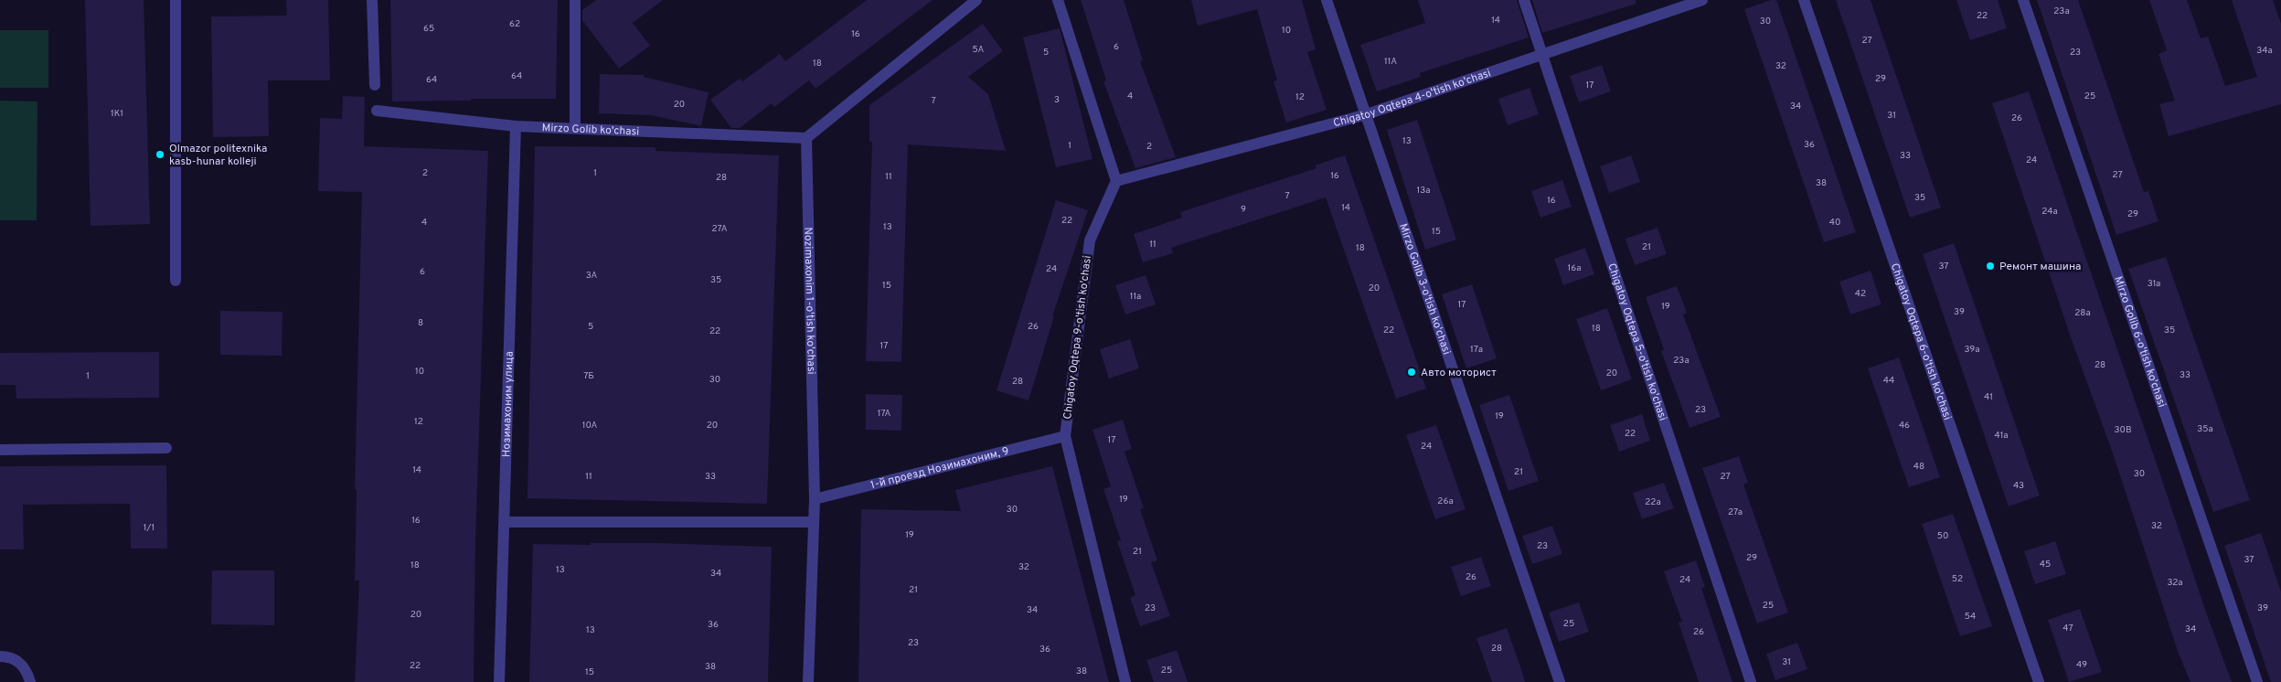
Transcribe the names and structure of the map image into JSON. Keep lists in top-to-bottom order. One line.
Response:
{"streets":{"street":["Chigatoy Oqtepa 4-o'tish ko'chasi","Mirzo Golib ko'chasi","Mirzo Golib 3-o'tish ko'chasi","Nozimaxonim 1-o'tish ko'chasi","Chigatoy Oqtepa 9-o'tish ko'chasi","Chigatoy Oqtepa 5-o'tish ko'chasi","Chigatoy Oqtepa 6-o'tish ko'chasi","Mirzo Golib 6-o'tish ko'chasi","Нозимахоним улица","1-й проезд Нозимахоним, 9"]},"crossings":[["Chigatoy Oqtepa 4-o'tish ko'chasi","Mirzo Golib 3-o'tish ko'chasi"],["Chigatoy Oqtepa 4-o'tish ko'chasi","Chigatoy Oqtepa 9-o'tish ko'chasi"],["Chigatoy Oqtepa 4-o'tish ko'chasi","Chigatoy Oqtepa 5-o'tish ko'chasi"],["Mirzo Golib ko'chasi","Nozimaxonim 1-o'tish ko'chasi"],["Mirzo Golib ko'chasi","Нозимахоним улица"],["Nozimaxonim 1-o'tish ko'chasi","1-й проезд Нозимахоним, 9"],["Chigatoy Oqtepa 9-o'tish ko'chasi","1-й проезд Нозимахоним, 9"]],"places":["Оlmazor politexnika kasb-hunar kolleji","Ремонт машина","Авто моторист"],"house_numbers":["23a","22","14","30","62","65","10","16","27","6","5A","34a","5","23","11A","18","32","64","29","64","17","4","25","12","3","7","20","34","1К1","31","26","13","36","1","2","33","24","2","1","27","16","11","28","38","13a","7","35","16","14","9","24a","29","22","4","40","13","27A","15","11","21","18","37","16a","24","6","3A","35","31a","15","20","42","11a","17","19","39","28a","8","5","26","18","22","35","22","17","17a","39a","23a","28","10","20","33","1","7Б","30","44","28","41","23","17A","19","12","10A","20","46","35a","30B","22","41a","17","24","48","14","21","30","11","33","27","43","19","26a","22a","30","27a","16","32","1/1","19","50","23","21","29","37","45","18","32","13","34","26","52","24","32a","21","25","23","39","34","20","54","25","36","47","34","13","26","23","28","36","31","49","22","38","25","38","15"]}
